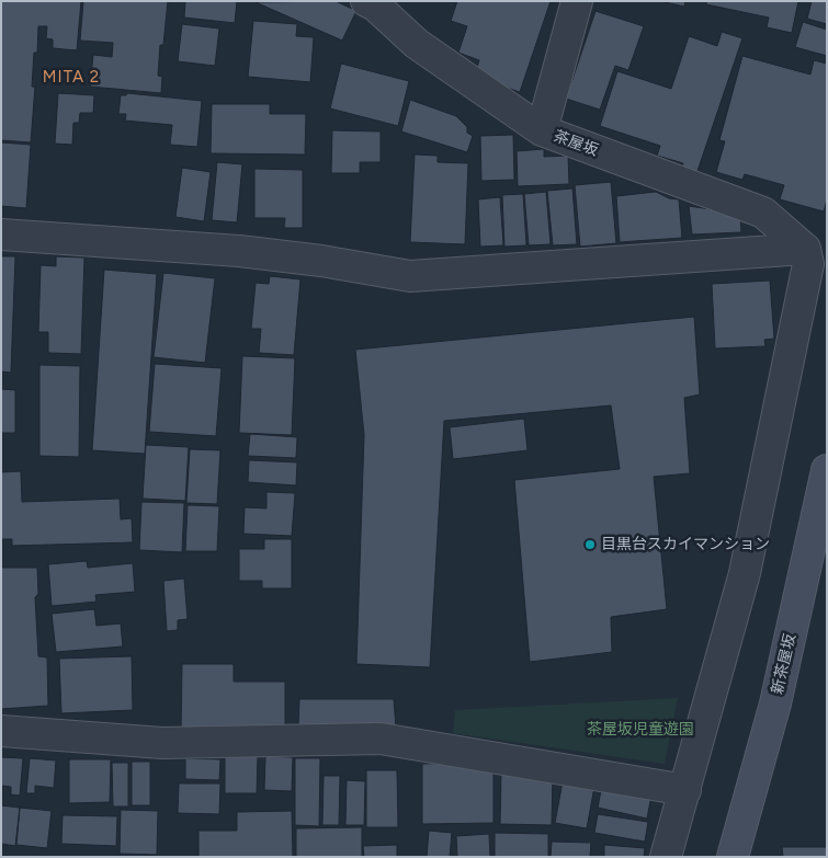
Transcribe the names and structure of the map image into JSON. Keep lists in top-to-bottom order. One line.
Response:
{"streets":{"street":["茶屋坂","新茶屋坂"]},"districts":["MITA 2"],"parks":["茶屋坂児童遊園"],"places":["目黒台スカイマンション"]}
